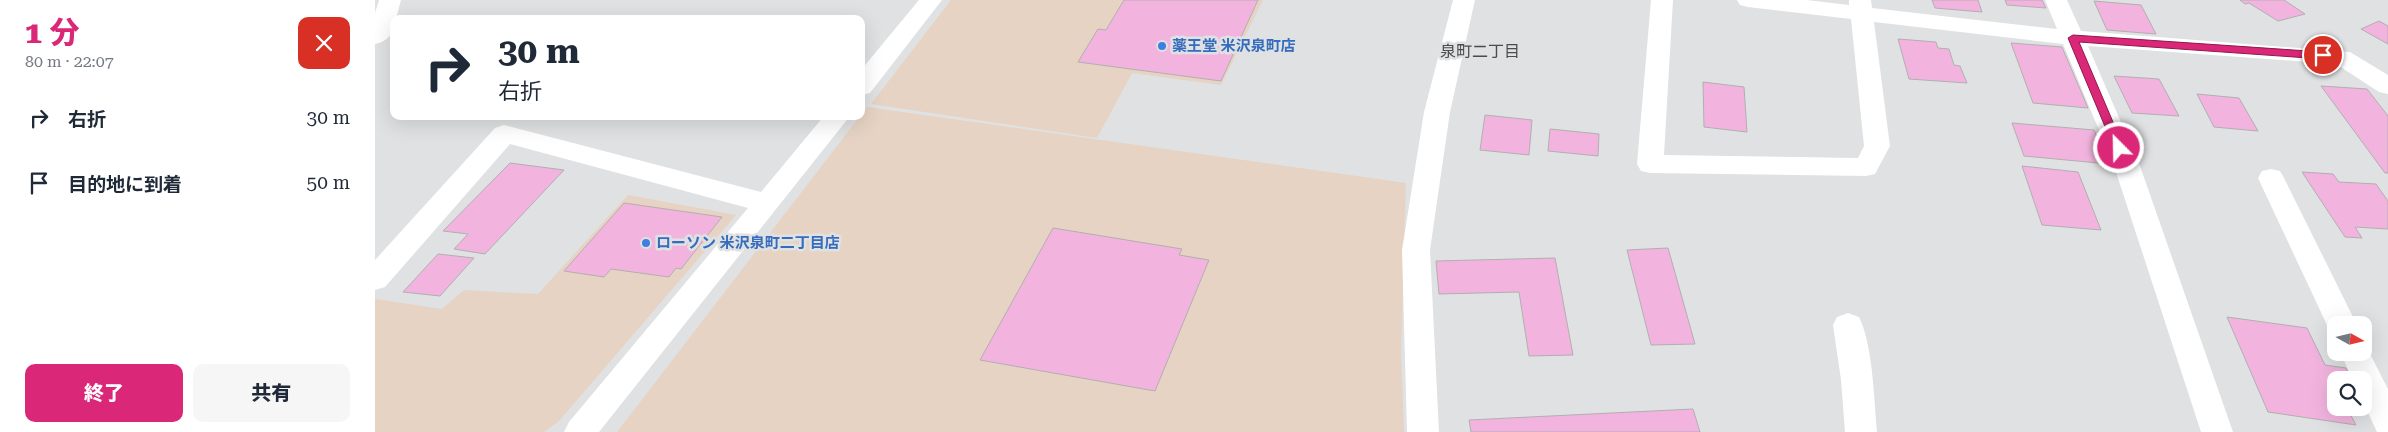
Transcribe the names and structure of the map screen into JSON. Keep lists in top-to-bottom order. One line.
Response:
{"districts":["泉町二丁目"],"places":["薬王堂 米沢泉町店","ローソン 米沢泉町二丁目店"],"north":"right","page":{"heading":["1 分","80 m · 22:07"],"turn":["30 m","右折"],"list":[{"name":"右折","value":"30 m"},{"name":"目的地に到着","value":"50 m"}],"buttons":["終了","共有"]}}
